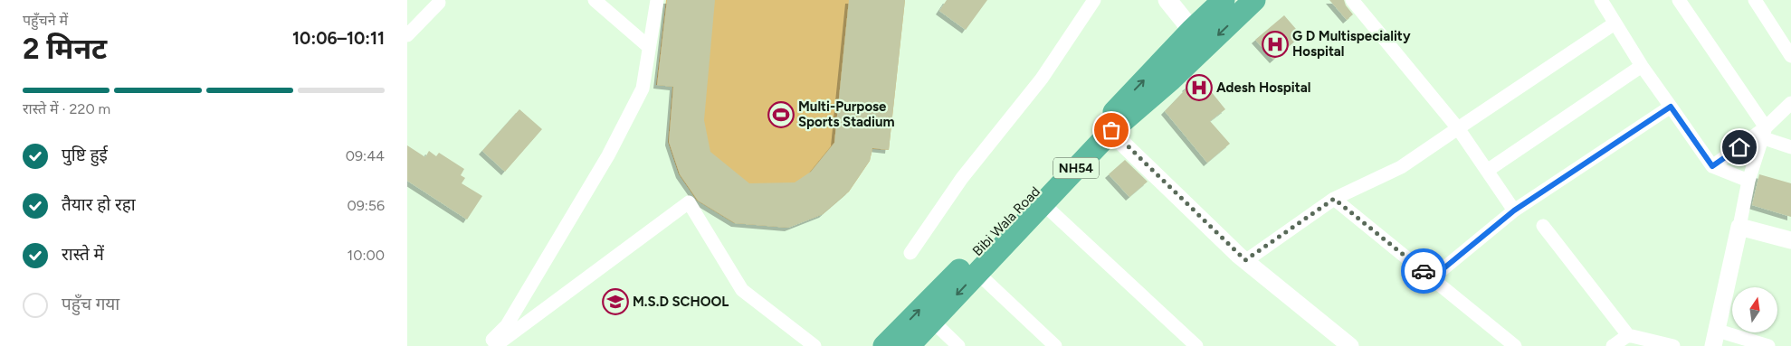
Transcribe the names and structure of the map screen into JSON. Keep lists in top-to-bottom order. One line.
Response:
{"streets":{"highway":["NH54","Bibi Wala Road"]},"crossings":[["NH54","Bibi Wala Road"]],"places":{"hospital":["G D Multispeciality Hospital","Adesh Hospital"],"sports":["Multi-Purpose Sports Stadium"],"school or university":["M.S.D SCHOOL"]},"north":"top","page":{"heading":["2 मिनट","पहुँचने में","10:06–10:11"],"bar":"रास्ते में · 220 m","list":[["पुष्टि हुई","09:44"],["तैयार हो रहा","09:56"],["रास्ते में","10:00"],"पहुँच गया"]}}
